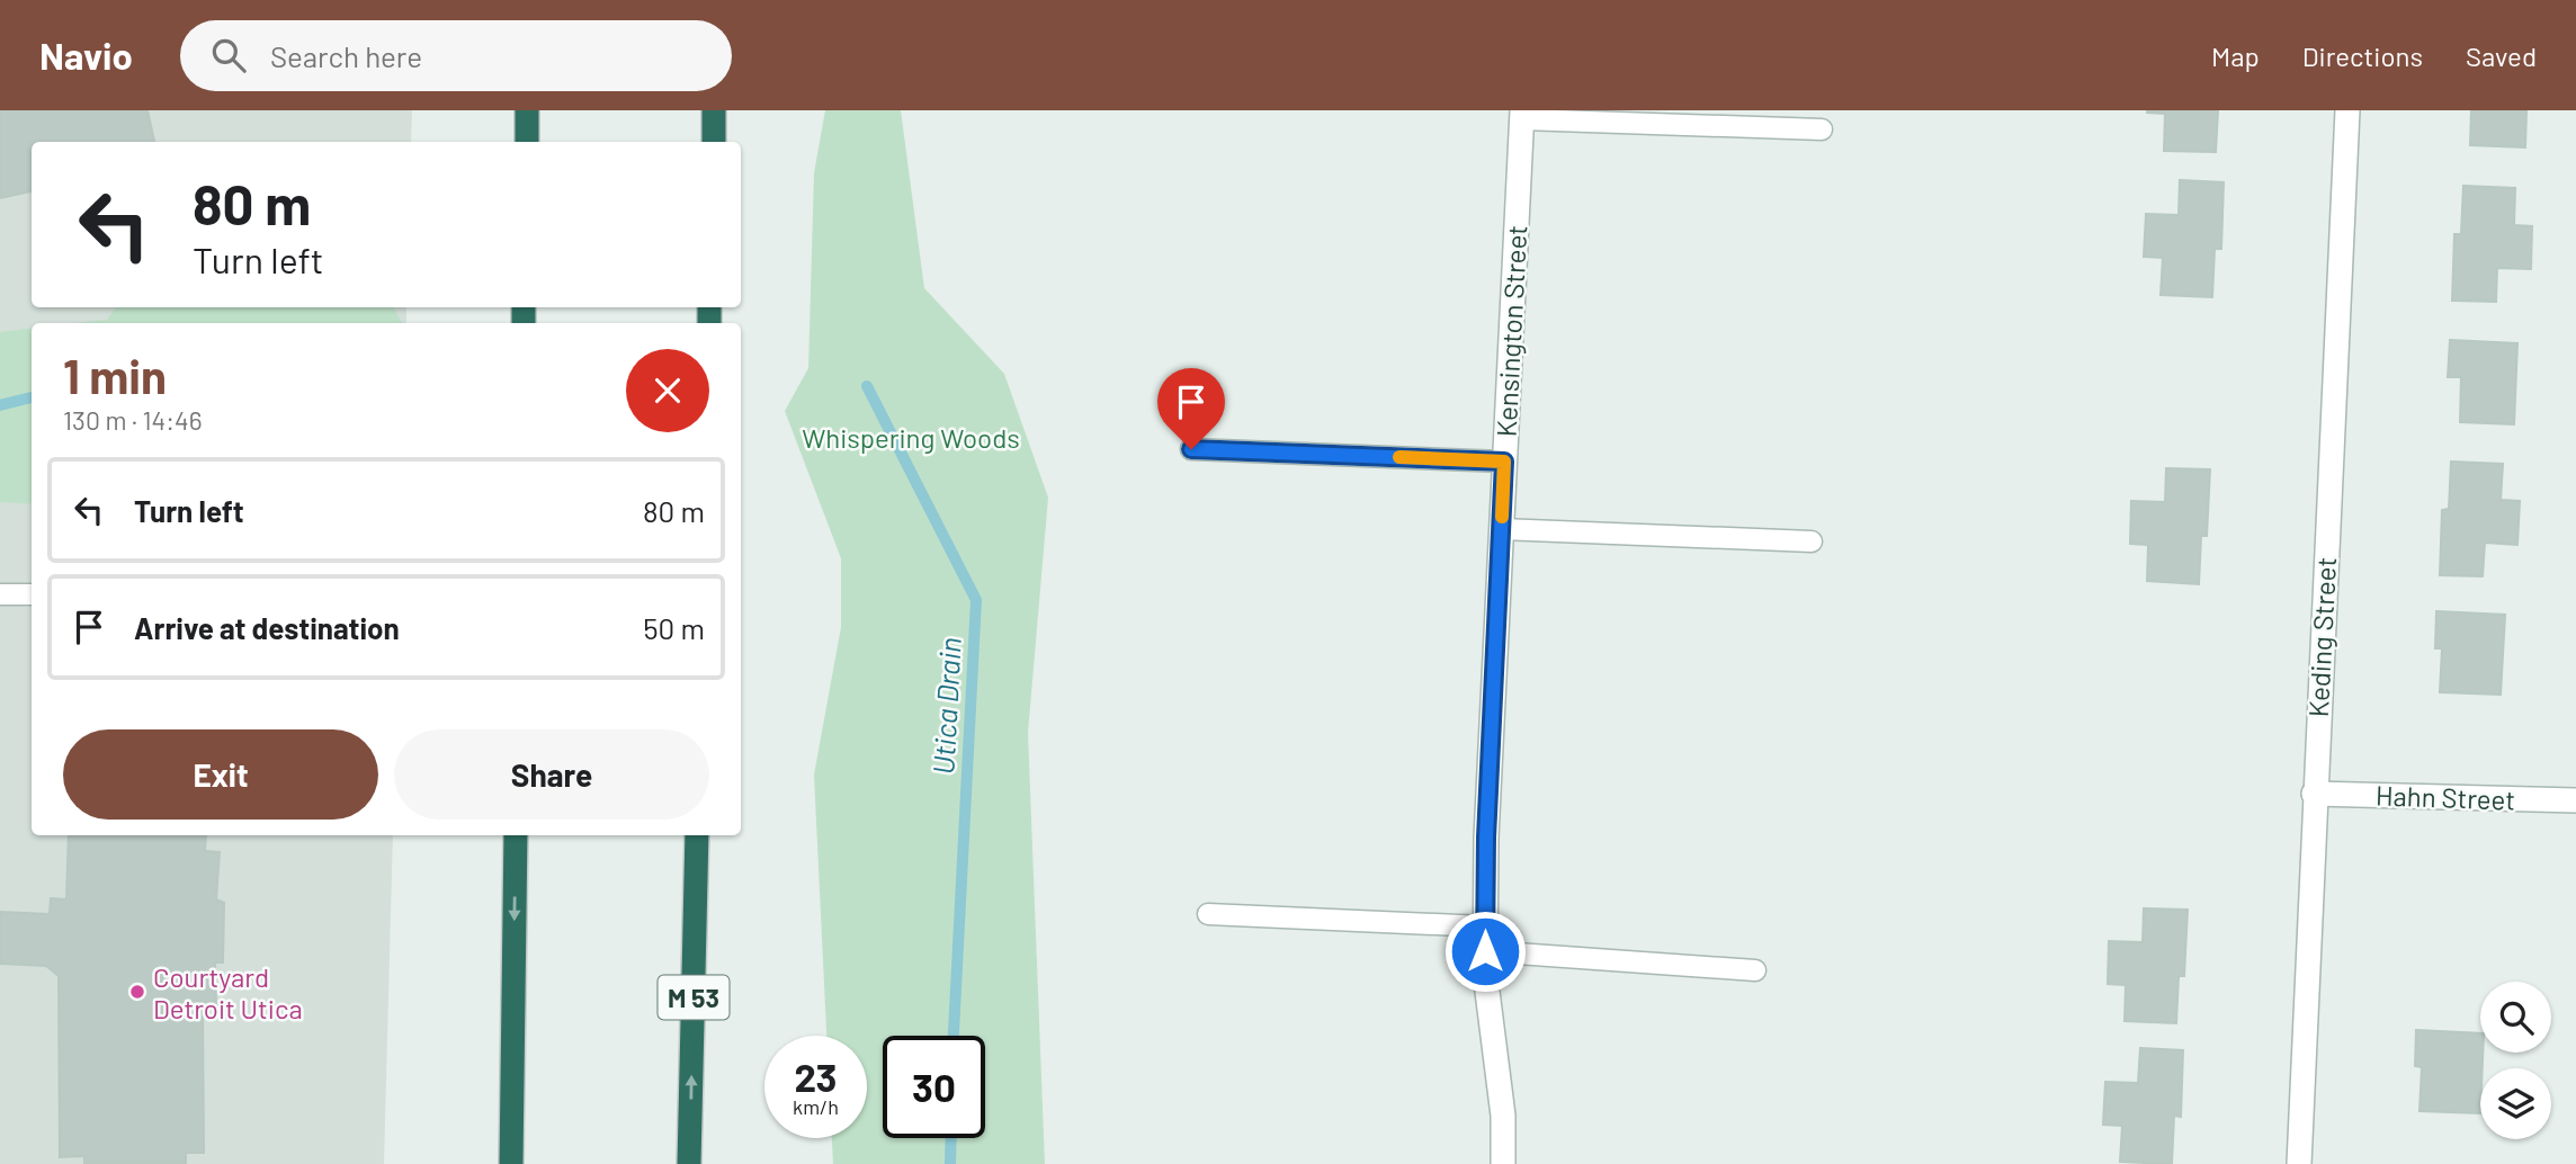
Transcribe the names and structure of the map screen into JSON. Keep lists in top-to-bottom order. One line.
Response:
{"streets":{"highway":["M 53"],"street":["Kensington Street","Keding Street","Hahn Street"]},"crossings":[["Keding Street","Hahn Street"]],"water":["Utica Drain"],"parks":["Whispering Woods"],"places":["Courtyard Detroit Utica"],"page":{"header":"Navio","search":"Search here","nav":["Map","Directions","Saved"],"turn":["80 m","Turn left"],"heading":["1 min","130 m · 14:46"],"list":[{"name":"Turn left","value":"80 m"},{"name":"Arrive at destination","value":"50 m"}],"buttons":["Exit","Share"],"speed":"23 km/h","limit":"30"}}
